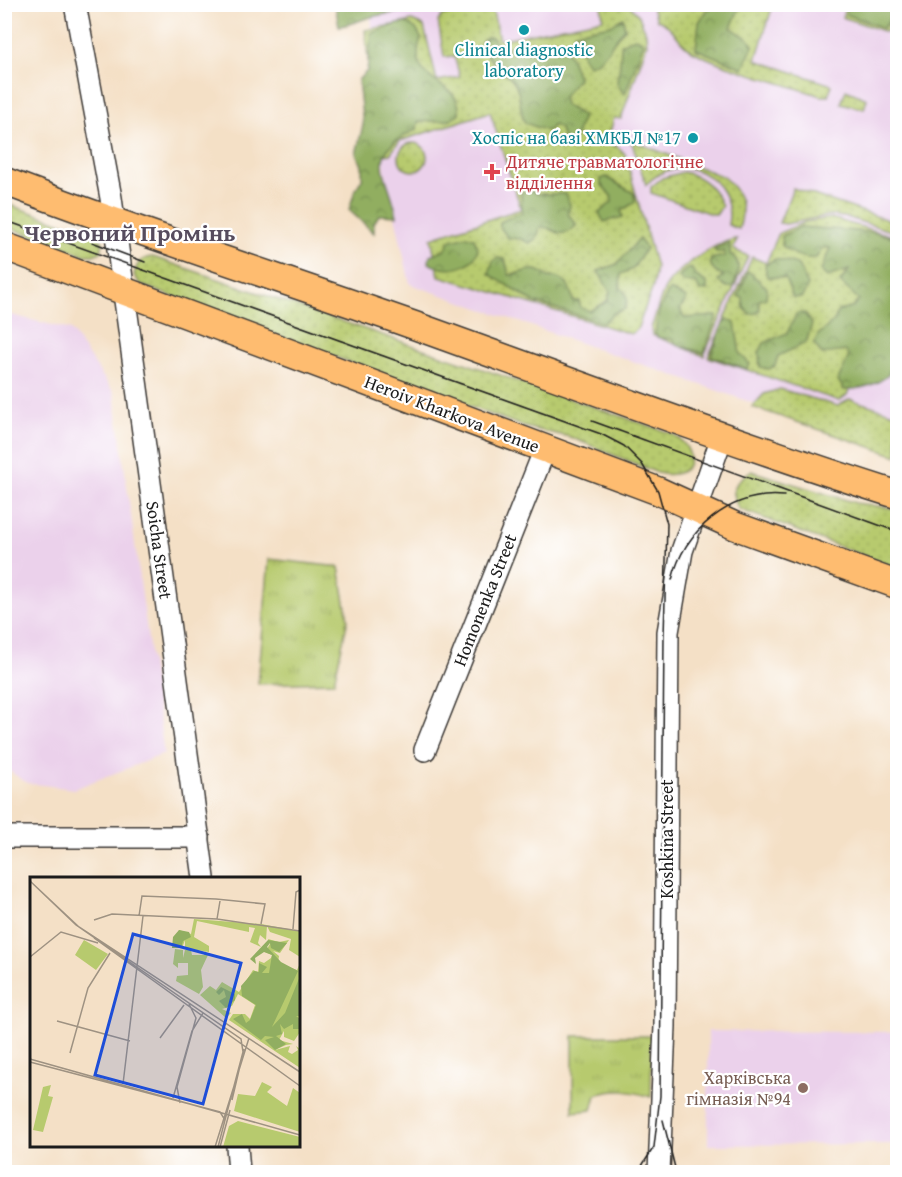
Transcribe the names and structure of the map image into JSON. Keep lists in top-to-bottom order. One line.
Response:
{"streets":{"main road":["Heroiv Kharkova Avenue"],"street":["Soicha Street","Homonenka Street","Koshkina Street"]},"crossings":[["Heroiv Kharkova Avenue","Soicha Street"],["Heroiv Kharkova Avenue","Homonenka Street"],["Heroiv Kharkova Avenue","Koshkina Street"]],"districts":["Червоний Промінь"],"places":{"other":["Clinical diagnostic laboratory","Хоспіс на базі ХМКБЛ №17","Харківська гімназія №94"],"health":["Дитяче травматологічне відділення"]}}
